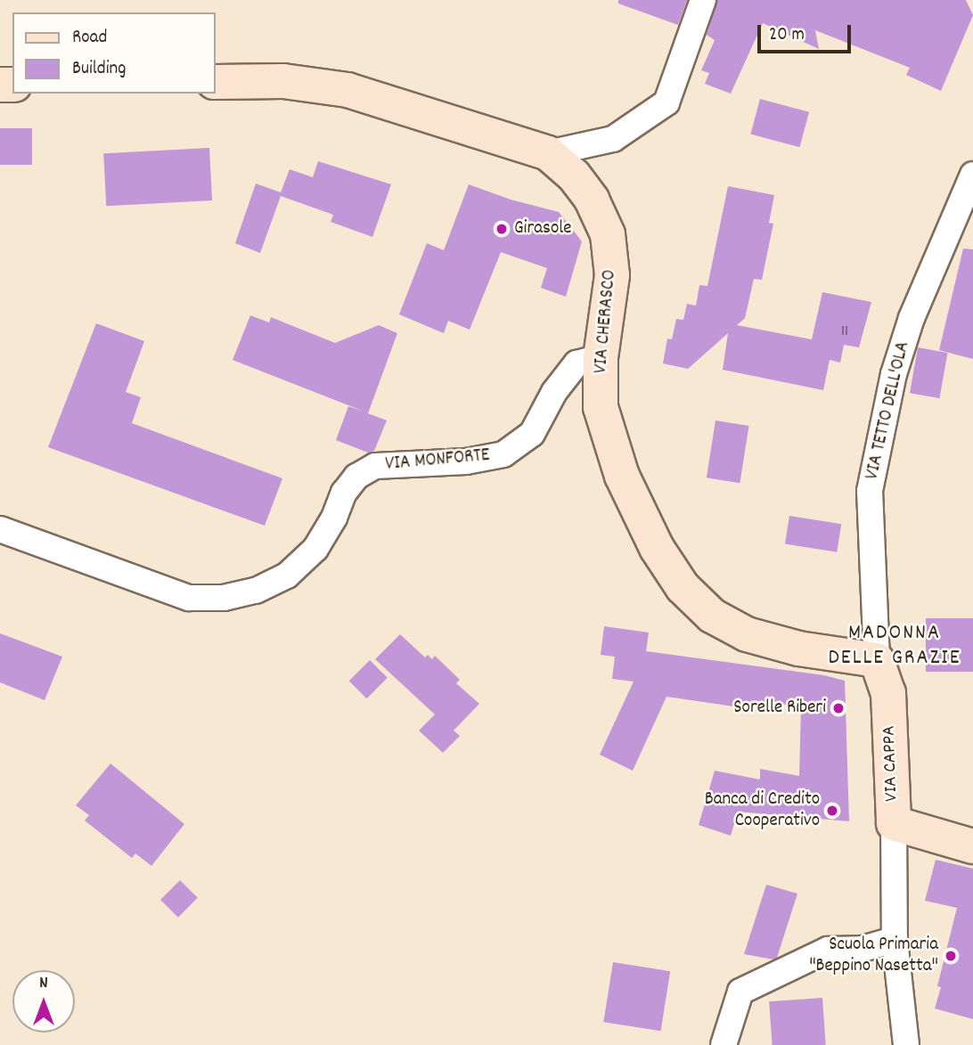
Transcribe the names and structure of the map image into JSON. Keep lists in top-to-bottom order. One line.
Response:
{"streets":{"street":["VIA CHERASCO","VIA TETTO DELL'OLA","VIA MONFORTE","VIA CAPPA"]},"crossings":[["VIA CHERASCO","VIA TETTO DELL'OLA"],["VIA CHERASCO","VIA MONFORTE"],["VIA CHERASCO","VIA CAPPA"],["VIA TETTO DELL'OLA","VIA CAPPA"]],"districts":["MADONNA DELLE GRAZIE"],"places":["Girasole","Sorelle Riberi","Banca di Credito Cooperativo","Scuola Primaria \"Beppino Nasetta\""],"house_numbers":["11"],"legend":["Road","Building"],"scale_bar":"20 m","north":"top"}
